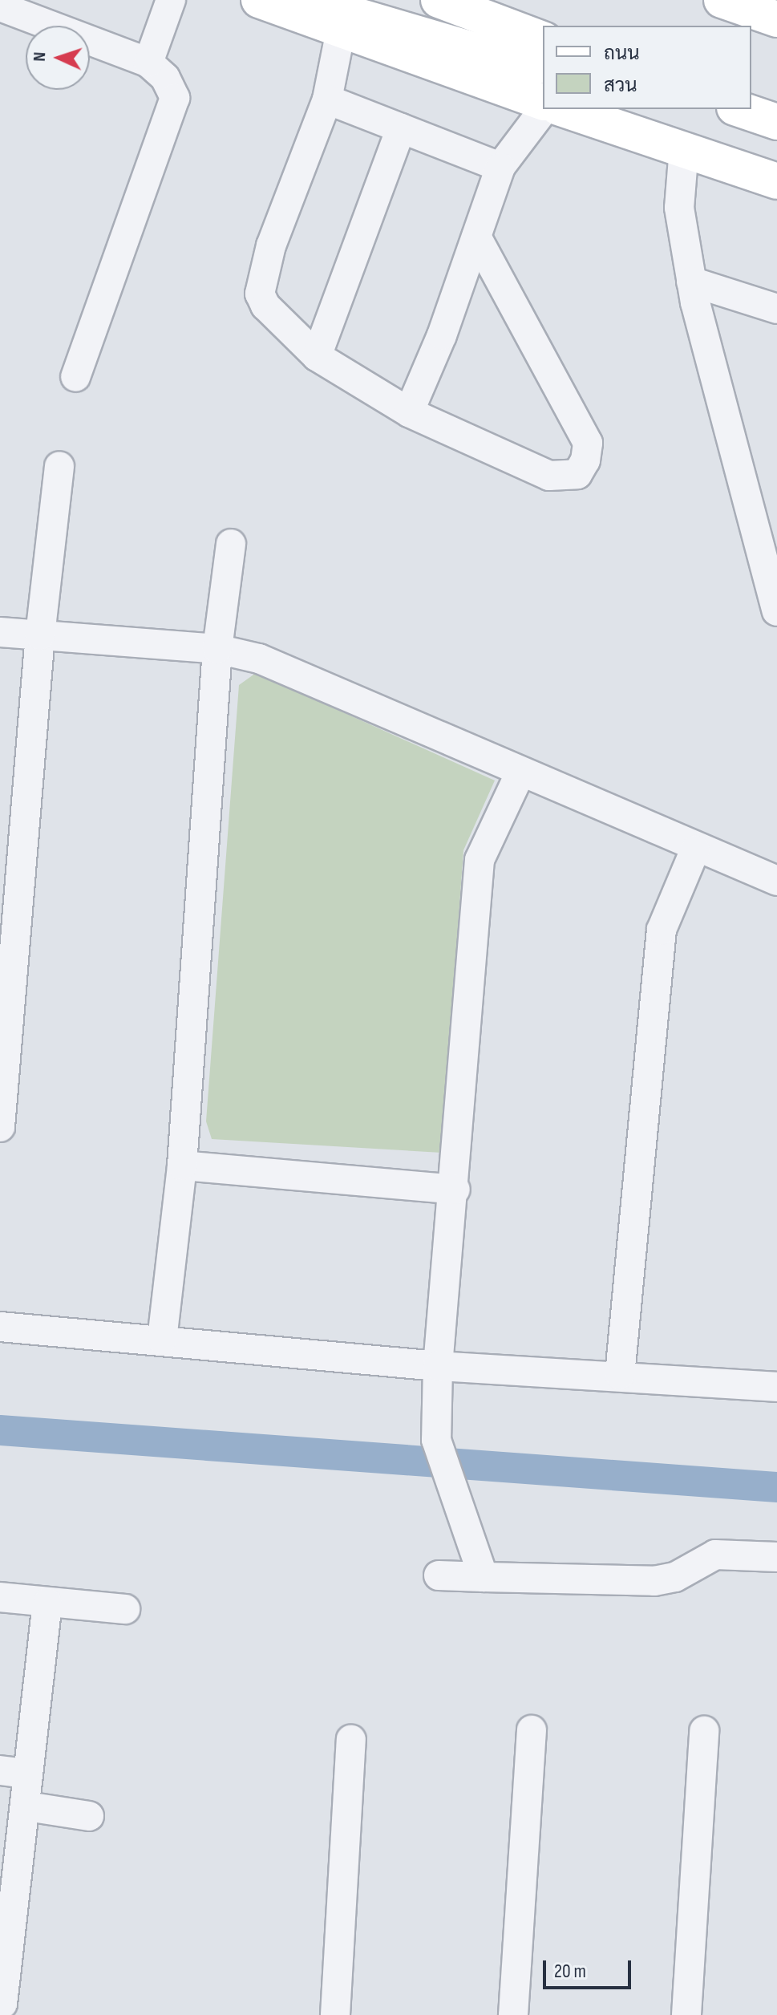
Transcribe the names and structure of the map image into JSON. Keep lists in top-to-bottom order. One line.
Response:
{"legend":["ถนน","สวน"],"scale_bar":"20 m","north":"left"}
